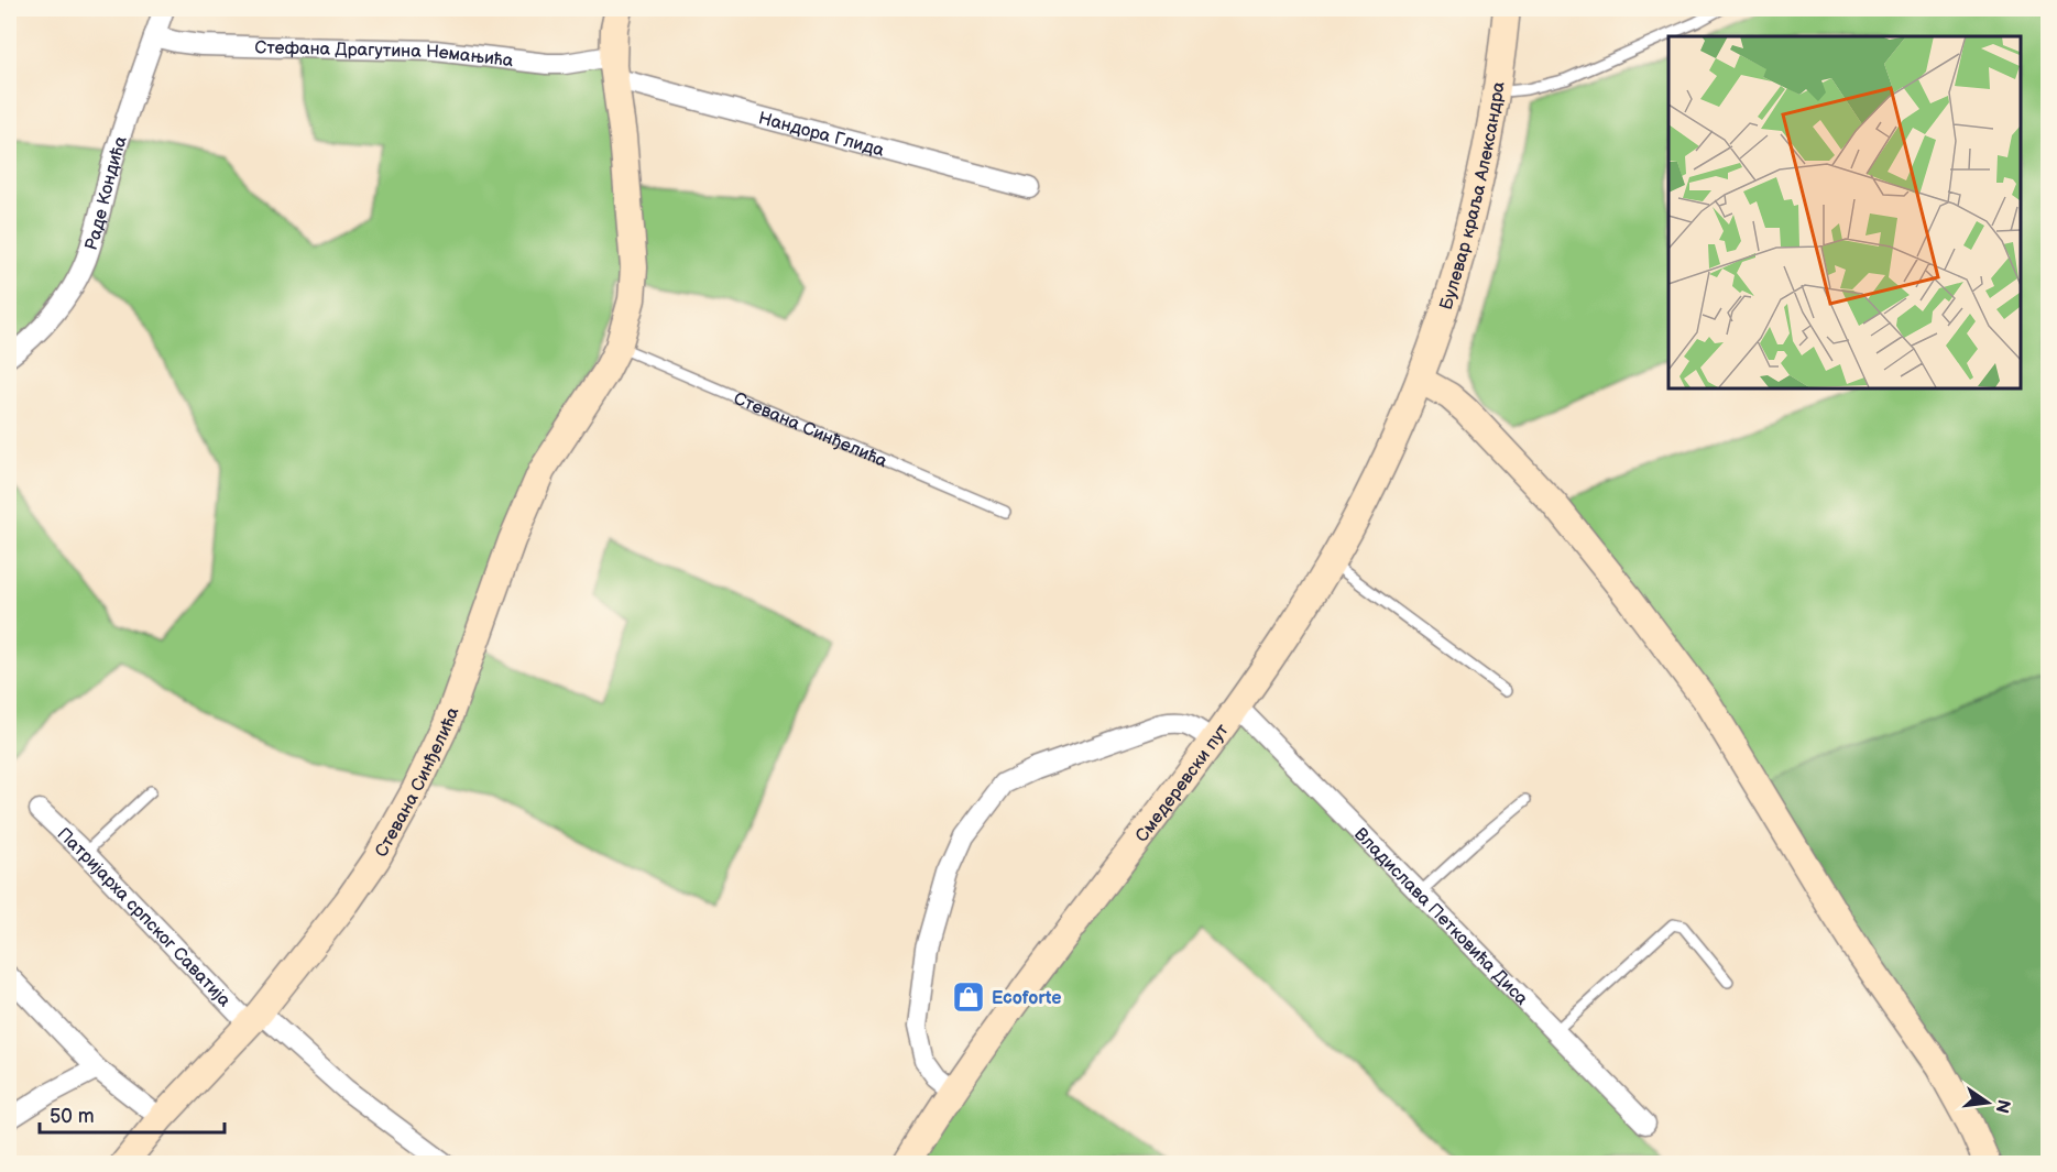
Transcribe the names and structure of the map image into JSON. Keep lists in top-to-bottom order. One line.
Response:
{"streets":{"street":["Стефана Драгутина Немањића","Нандора Глида","Раде Кондића","Булевар краља Александра","Стевана Синђелића","Смедеревски пут","Владислава Петковића Диса","Патријарха српског Саватија"]},"crossings":[["Стефана Драгутина Немањића","Нандора Глида"],["Стефана Драгутина Немањића","Раде Кондића"],["Стефана Драгутина Немањића","Стевана Синђелића"],["Нандора Глида","Стевана Синђелића"],["Булевар краља Александра","Смедеревски пут"],["Стевана Синђелића","Патријарха српског Саватија"],["Смедеревски пут","Владислава Петковића Диса"]],"places":{"shop":["Ecoforte"]},"scale_bar":"50 m","north":"right"}
